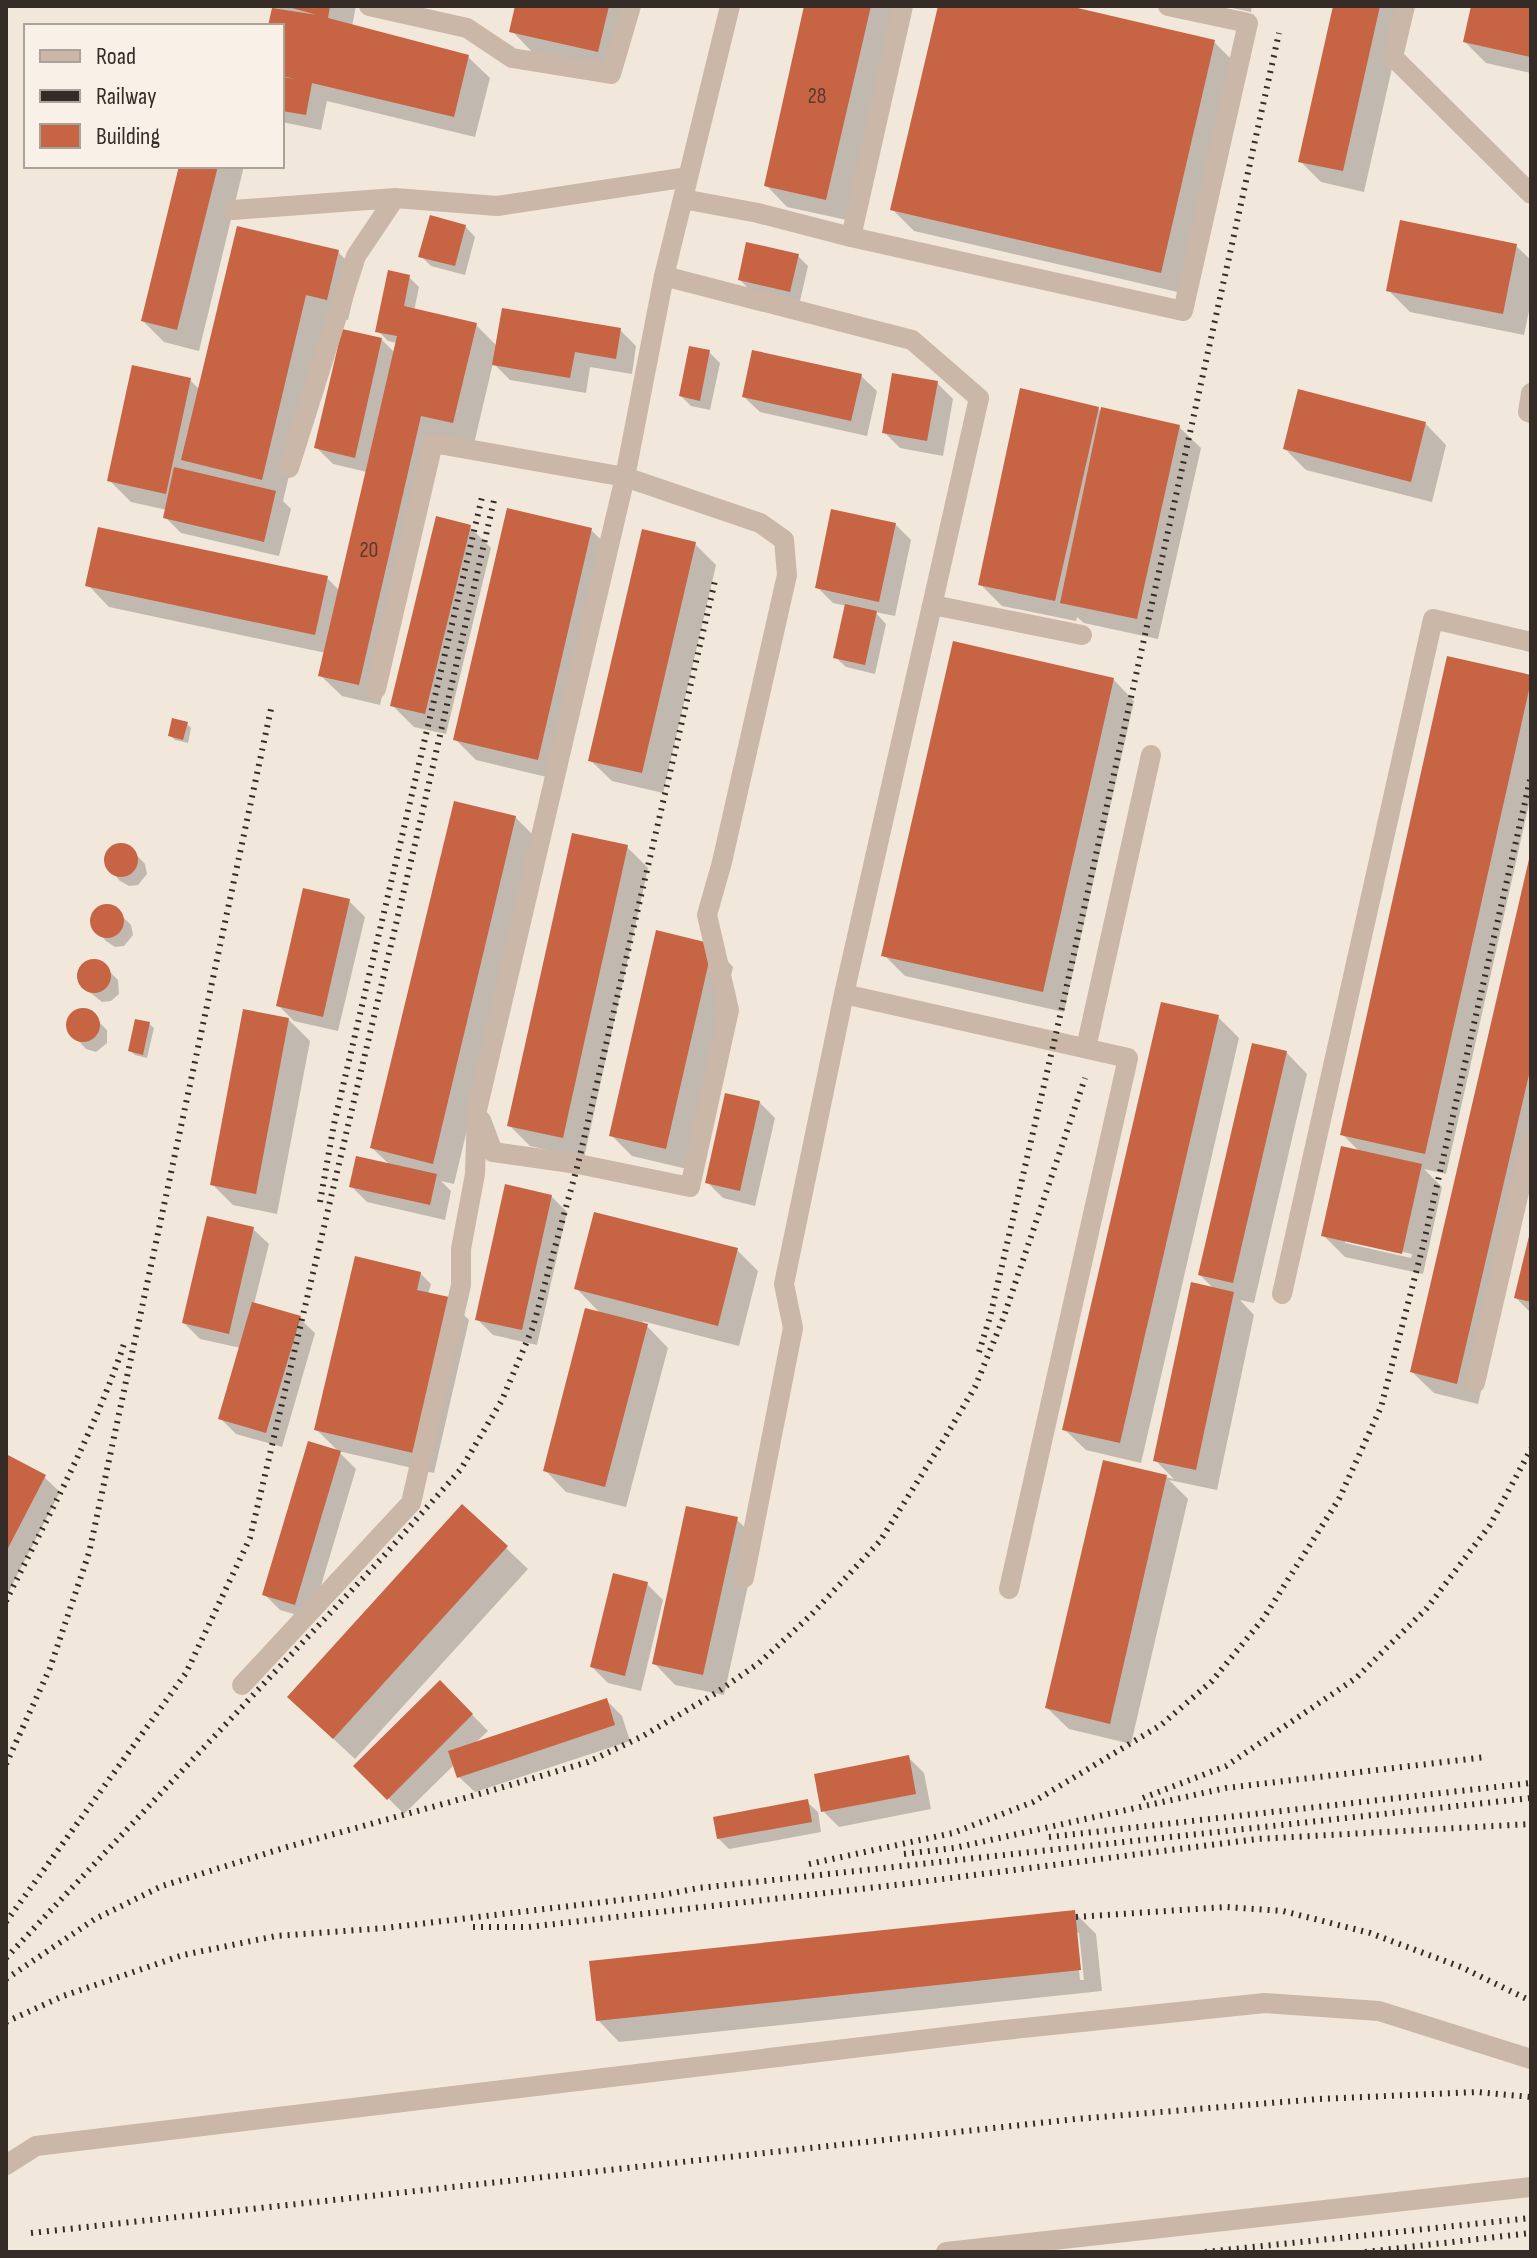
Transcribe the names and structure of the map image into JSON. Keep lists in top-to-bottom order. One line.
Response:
{"house_numbers":["28","20"],"legend":["Road","Railway","Building"]}
